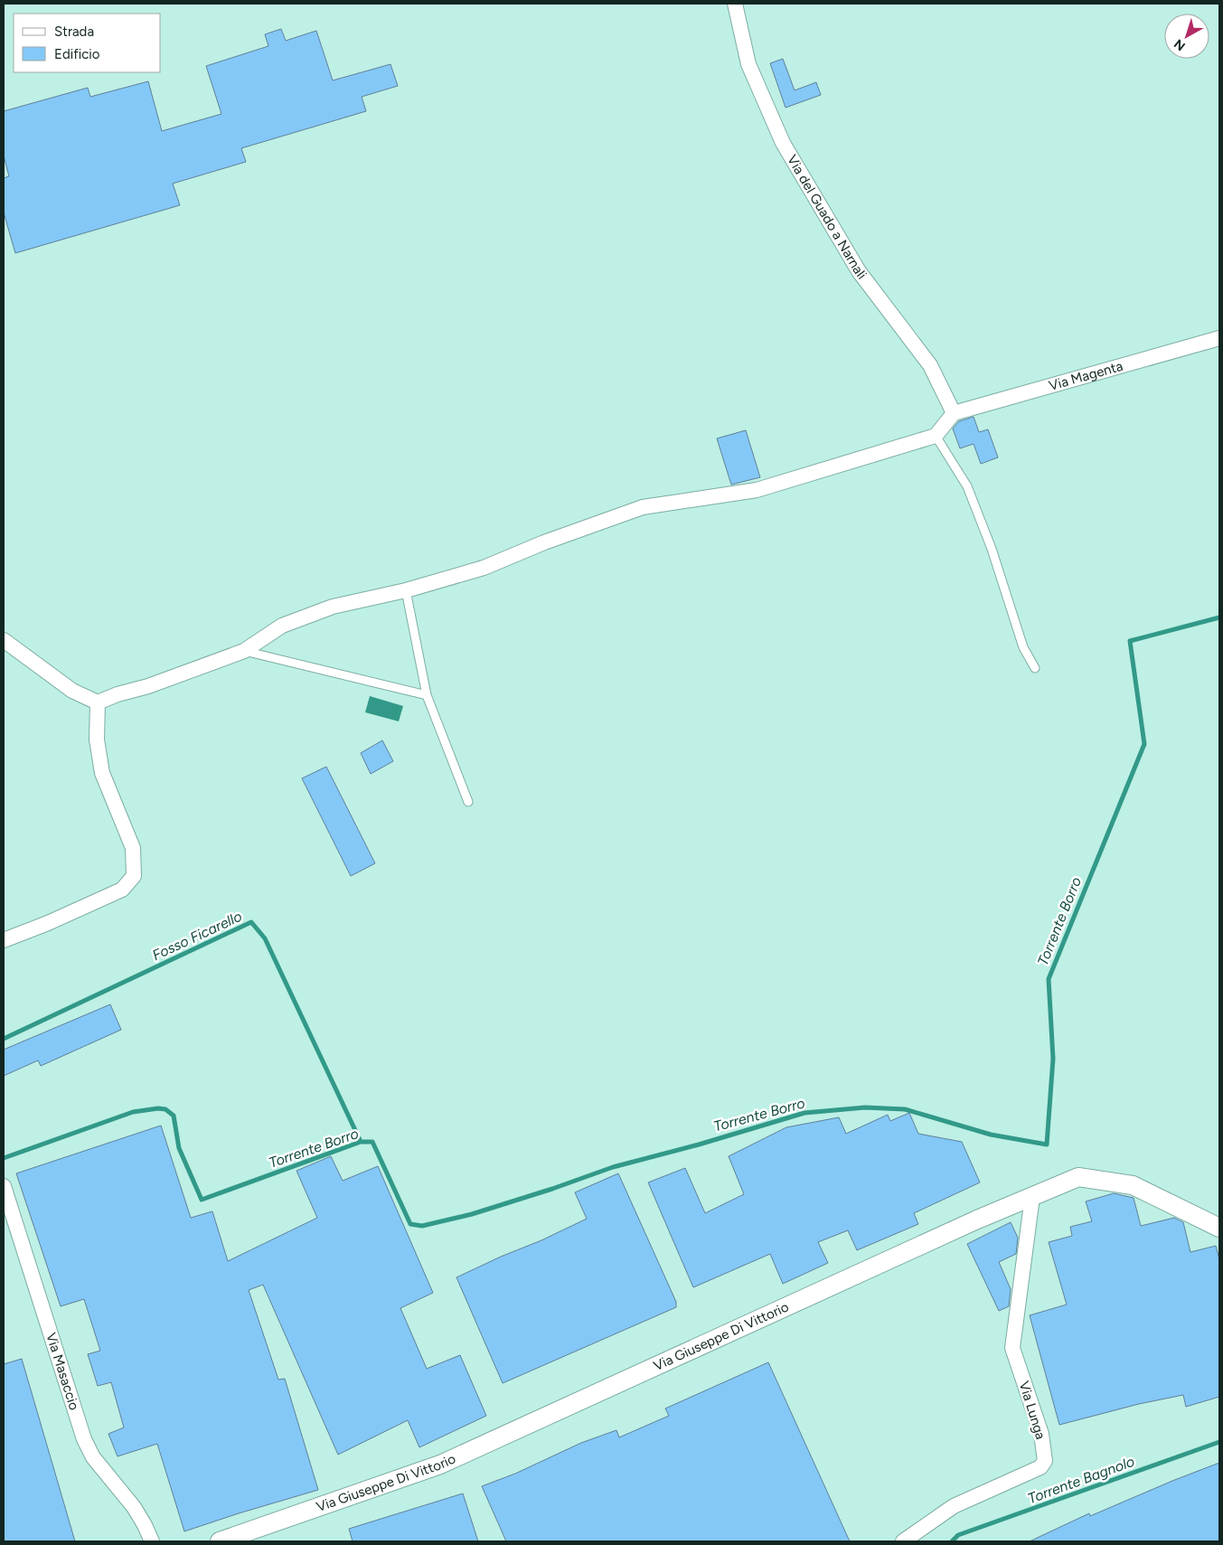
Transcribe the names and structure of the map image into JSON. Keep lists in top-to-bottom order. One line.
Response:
{"streets":{"street":["Via del Guado a Narnali","Via Magenta","Via Giuseppe Di Vittorio","Via Masaccio","Via Lunga"]},"crossings":[["Via del Guado a Narnali","Via Magenta"],["Via Giuseppe Di Vittorio","Via Lunga"]],"water":["Torrente Borro","Fosso Ficarello","Torrente Bagnolo"],"legend":["Strada","Edificio"],"north":"bottom left"}
